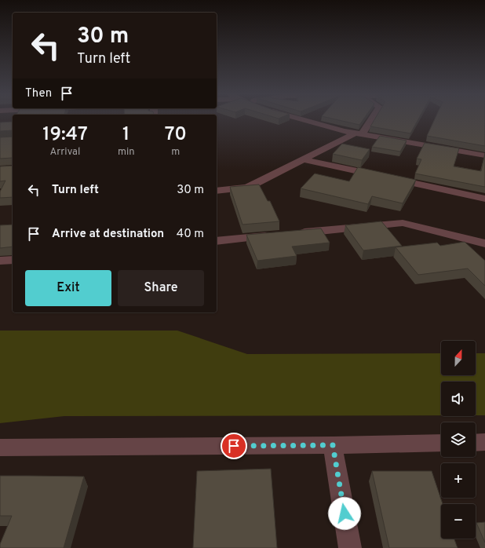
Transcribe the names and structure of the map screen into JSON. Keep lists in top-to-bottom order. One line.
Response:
{"north":"top","page":{"turn":["30 m","Turn left"],"then":"Then","eta":["19:47","Arrival","1","min","70","m"],"list":[{"name":"Turn left","value":"30 m"},{"name":"Arrive at destination","value":"40 m"}],"buttons":["Exit","Share"],"map_buttons":["+","−"]}}
